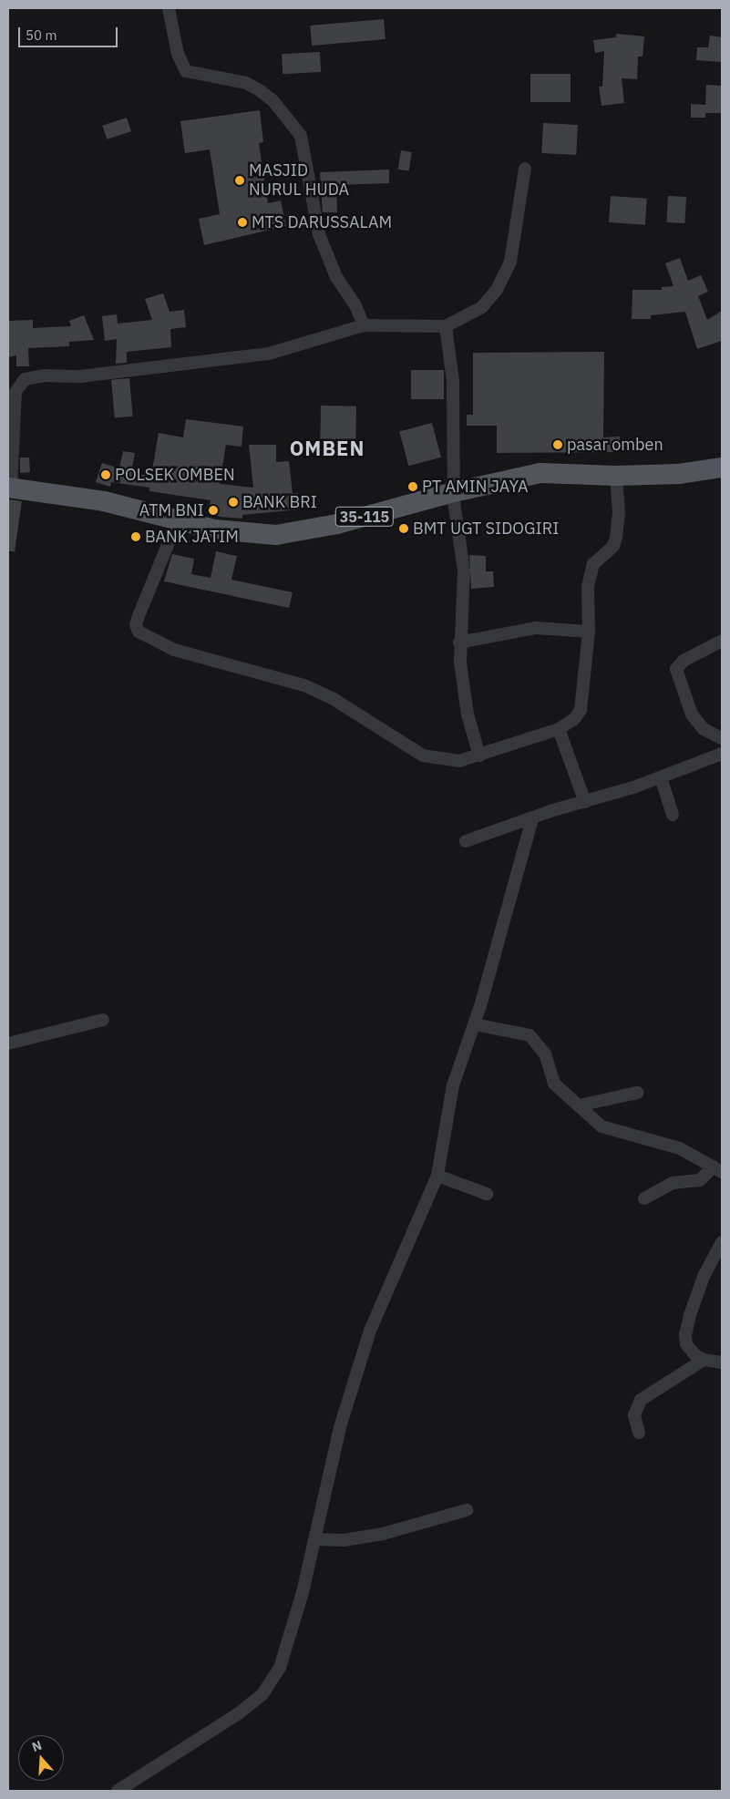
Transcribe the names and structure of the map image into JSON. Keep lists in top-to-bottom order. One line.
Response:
{"streets":{"main road":["35-115"]},"districts":["OMBEN"],"places":["MASJID NURUL HUDA","MTS DARUSSALAM","pasar omben","POLSEK OMBEN","PT AMIN JAYA","BANK BRI","ATM BNI","BMT UGT SIDOGIRI","BANK JATIM"],"scale_bar":"50 m","north":"top"}
